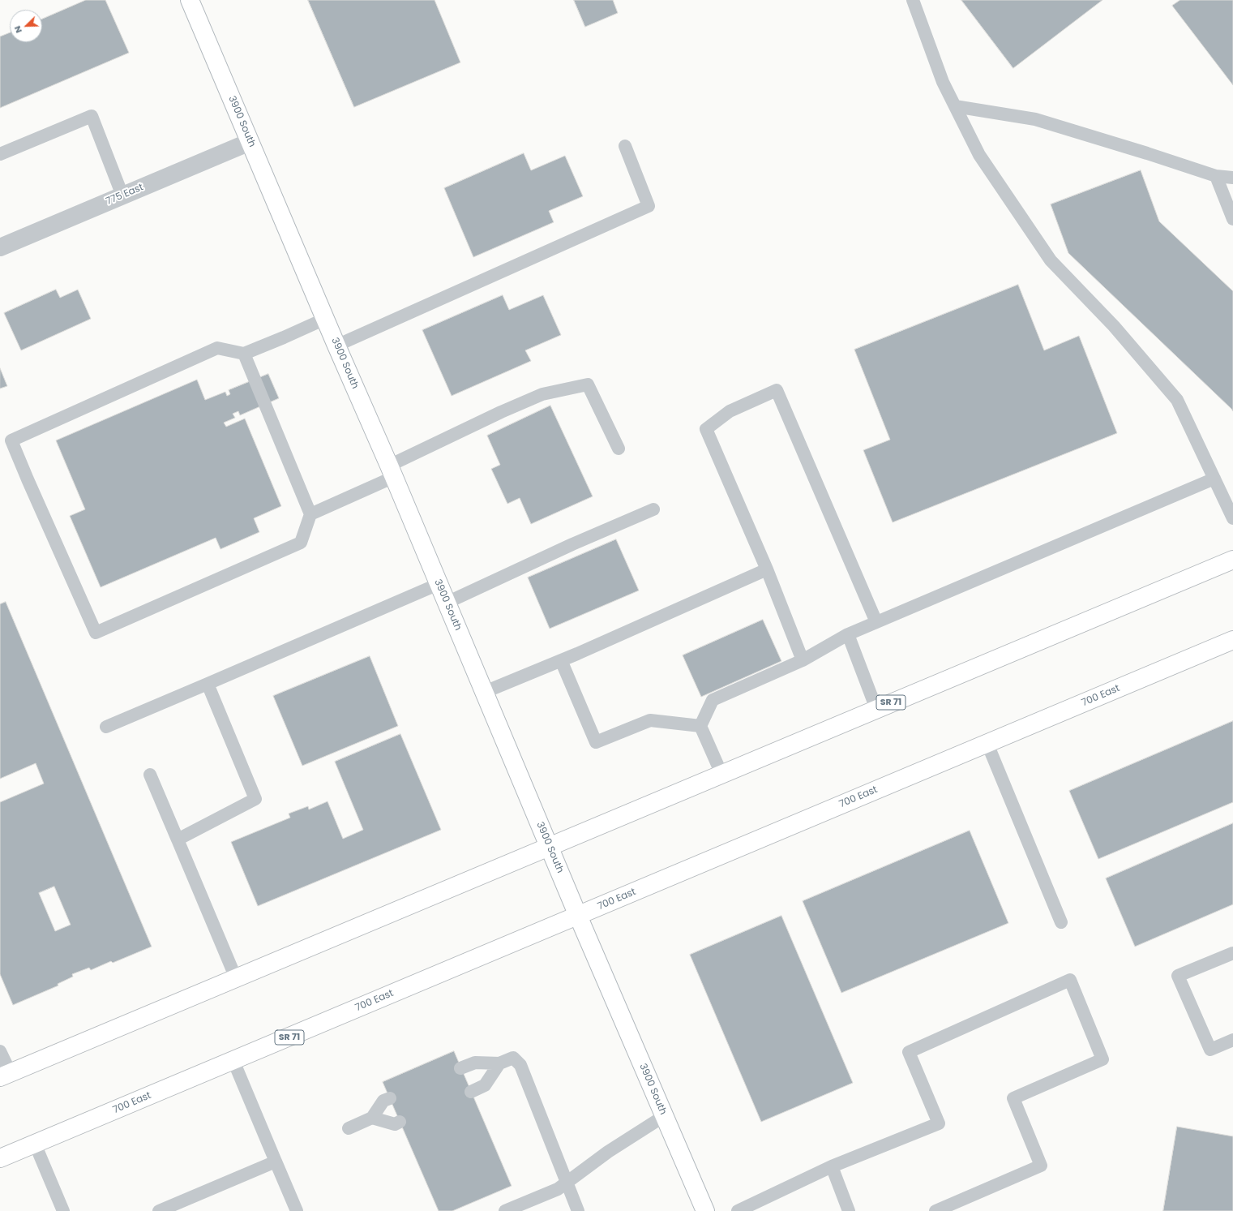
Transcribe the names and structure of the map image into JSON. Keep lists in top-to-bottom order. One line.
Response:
{"streets":{"main road":["3900 South","700 East","SR 71"],"street":["775 East"]},"crossings":[["3900 South","775 East"],["3900 South","700 East"],["3900 South","SR 71"]],"north":"bottom left"}
